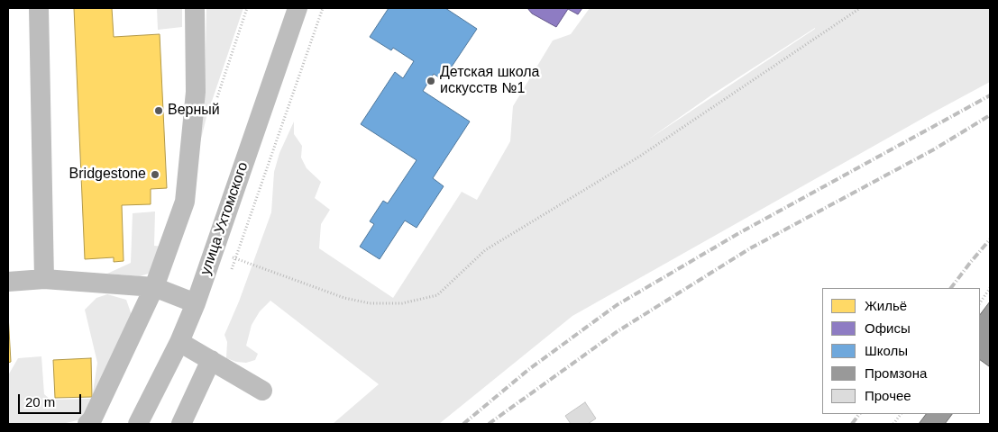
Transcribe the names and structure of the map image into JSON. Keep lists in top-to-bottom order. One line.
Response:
{"streets":{"street":["улица Ухтомского"]},"places":["Детская школа искусств №1","Верный","Bridgestone"],"legend":["Жильё","Офисы","Школы","Промзона","Прочее"],"scale_bar":"20 m"}
